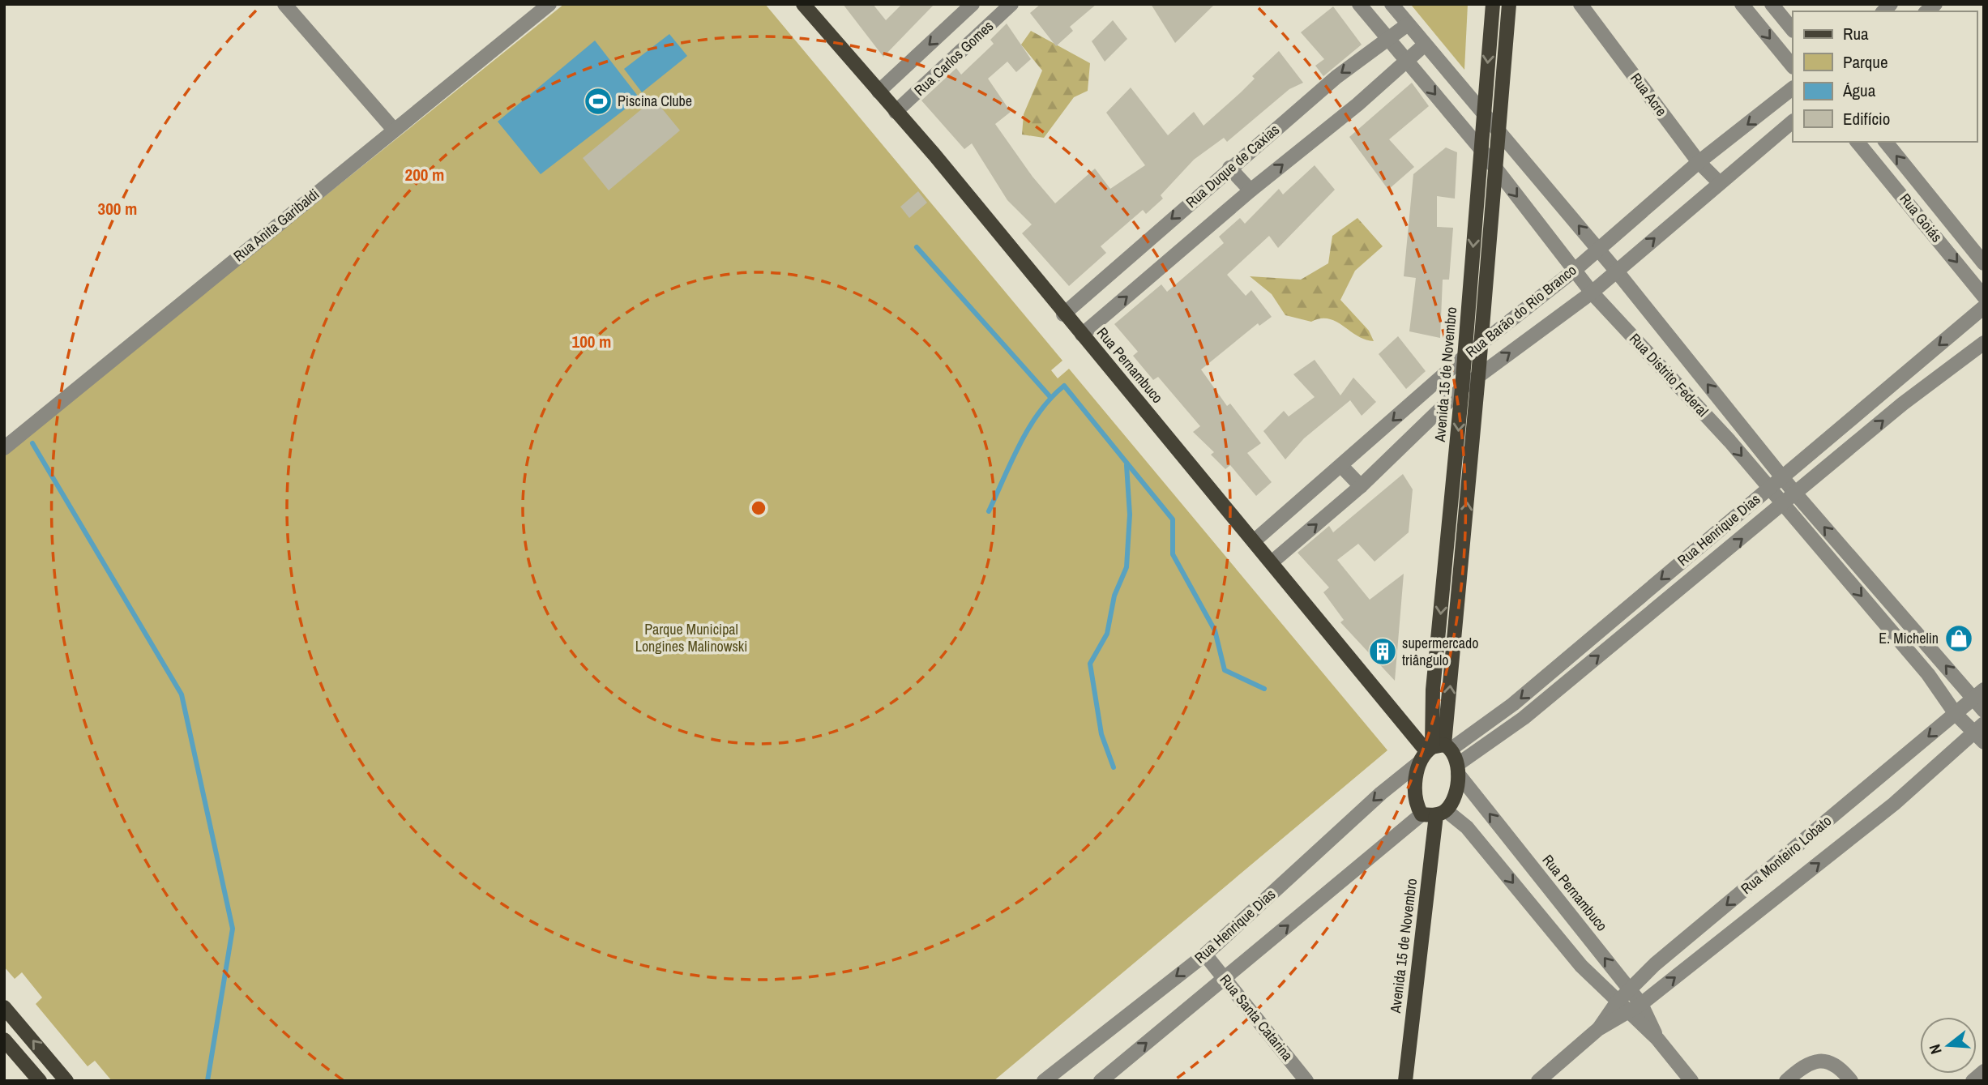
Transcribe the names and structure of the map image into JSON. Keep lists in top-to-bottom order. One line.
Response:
{"streets":{"main road":["Rua Pernambuco","Avenida 15 de Novembro"],"street":["Rua Carlos Gomes","Rua Acre","Rua Duque de Caxias","Rua Goiás","Rua Anita Garibaldi","Rua Barão do Rio Branco","Rua Distrito Federal","Rua Henrique Dias","Rua Monteiro Lobato","Rua Santa Catarina"]},"crossings":[["Rua Carlos Gomes","Rua Pernambuco"],["Rua Acre","Rua Barão do Rio Branco"],["Rua Duque de Caxias","Rua Pernambuco"],["Rua Duque de Caxias","Rua Distrito Federal"],["Rua Barão do Rio Branco","Rua Pernambuco"],["Rua Barão do Rio Branco","Avenida 15 de Novembro"],["Rua Barão do Rio Branco","Rua Distrito Federal"],["Rua Pernambuco","Avenida 15 de Novembro"],["Rua Pernambuco","Rua Henrique Dias"],["Rua Pernambuco","Rua Monteiro Lobato"],["Avenida 15 de Novembro","Rua Distrito Federal"],["Avenida 15 de Novembro","Rua Henrique Dias"],["Rua Distrito Federal","Rua Henrique Dias"],["Rua Distrito Federal","Rua Monteiro Lobato"],["Rua Henrique Dias","Rua Santa Catarina"]],"parks":["Parque Municipal Longines Malinowski"],"places":{"sports":["Piscina Clube"],"shop":["E. Michelin"],"building":["supermercado triângulo"]},"legend":["Rua","Parque","Água","Edifício"],"north":"left","rings":["200 m","300 m","100 m"]}
